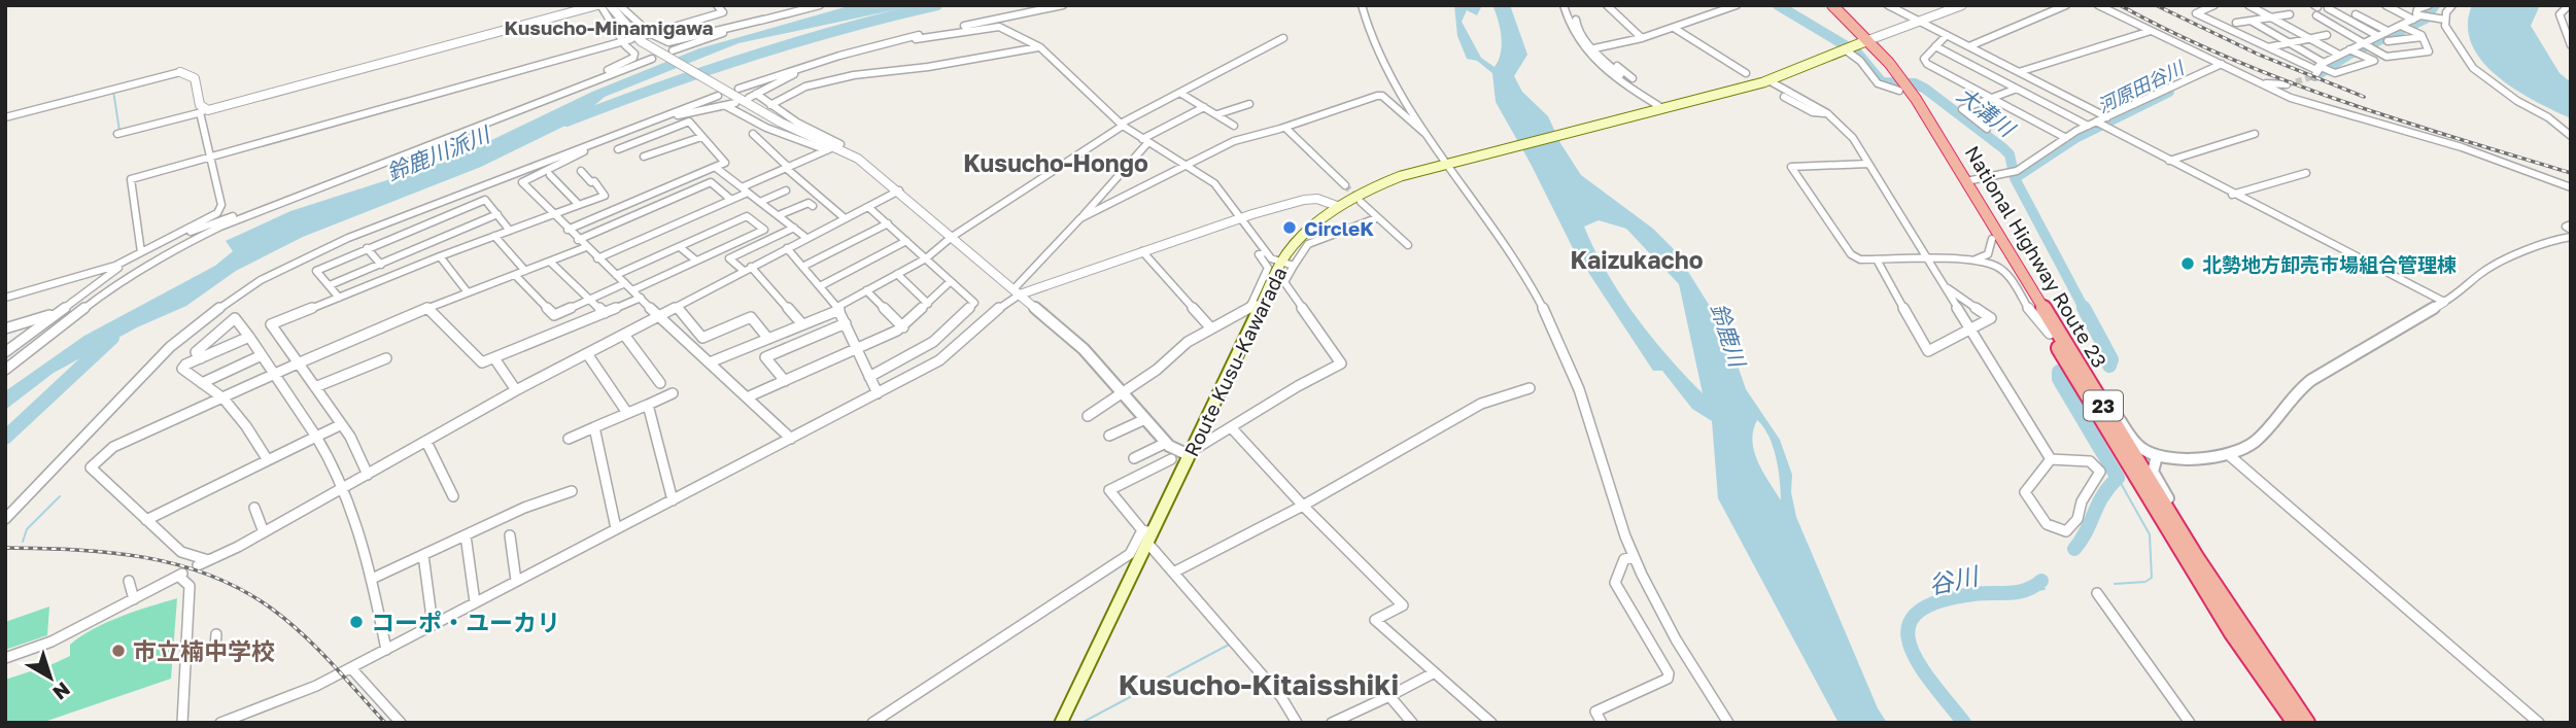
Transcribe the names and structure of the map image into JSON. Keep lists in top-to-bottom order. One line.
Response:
{"streets":{"highway":["National Highway Route 23","23"],"main road":["Route Kusu-Kawarada"]},"crossings":[["National Highway Route 23","Route Kusu-Kawarada"]],"districts":["Kusucho-Minamigawa","Kusucho-Hongo","Kaizukacho","Kusucho-Kitaisshiki"],"water":["河原田谷川","大溝川","鈴鹿川派川","鈴鹿川","谷川"],"places":["CircleK","北勢地方卸売市場組合管理棟","コーポ・ユーカリ","市立楠中学校"],"north":"bottom right"}
